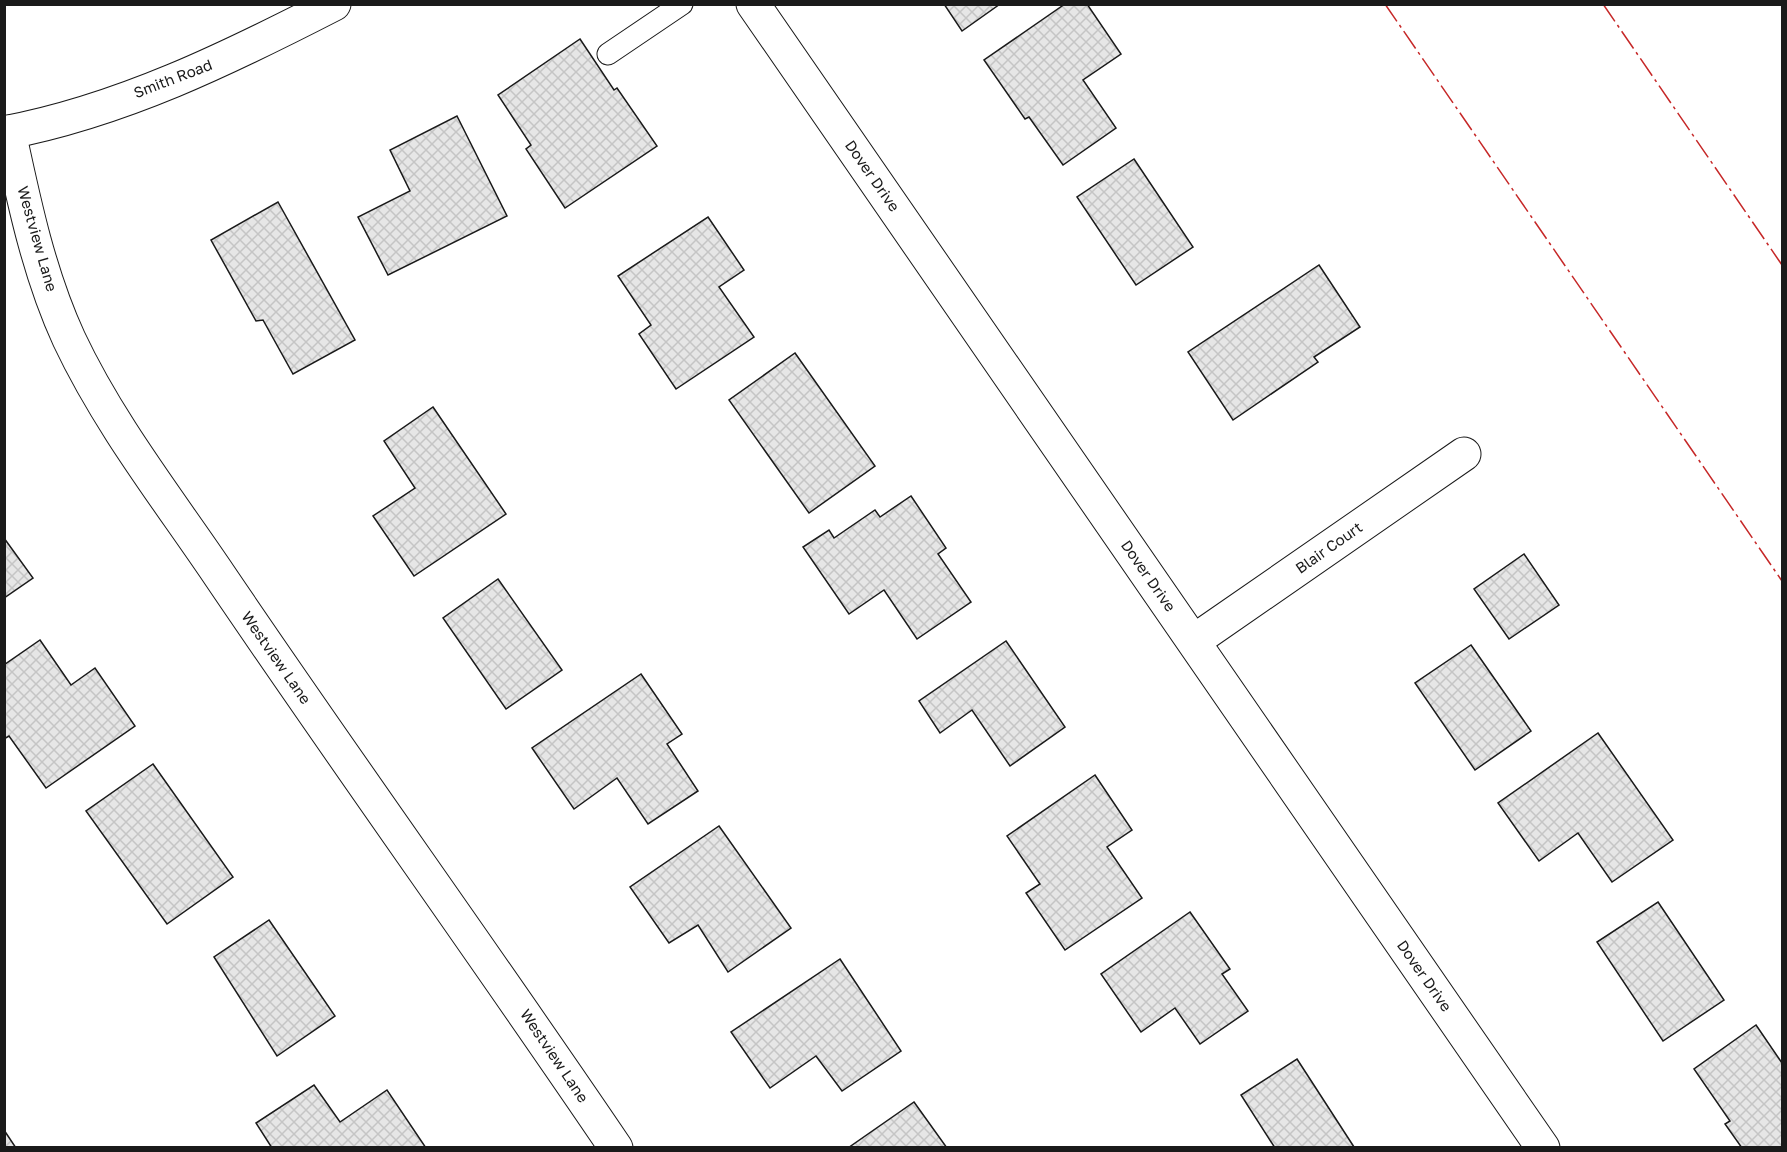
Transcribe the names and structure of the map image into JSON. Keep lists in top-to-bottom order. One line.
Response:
{"streets":{"street":["Smith Road","Dover Drive","Westview Lane","Blair Court"]},"crossings":[["Smith Road","Westview Lane"],["Dover Drive","Blair Court"]]}
